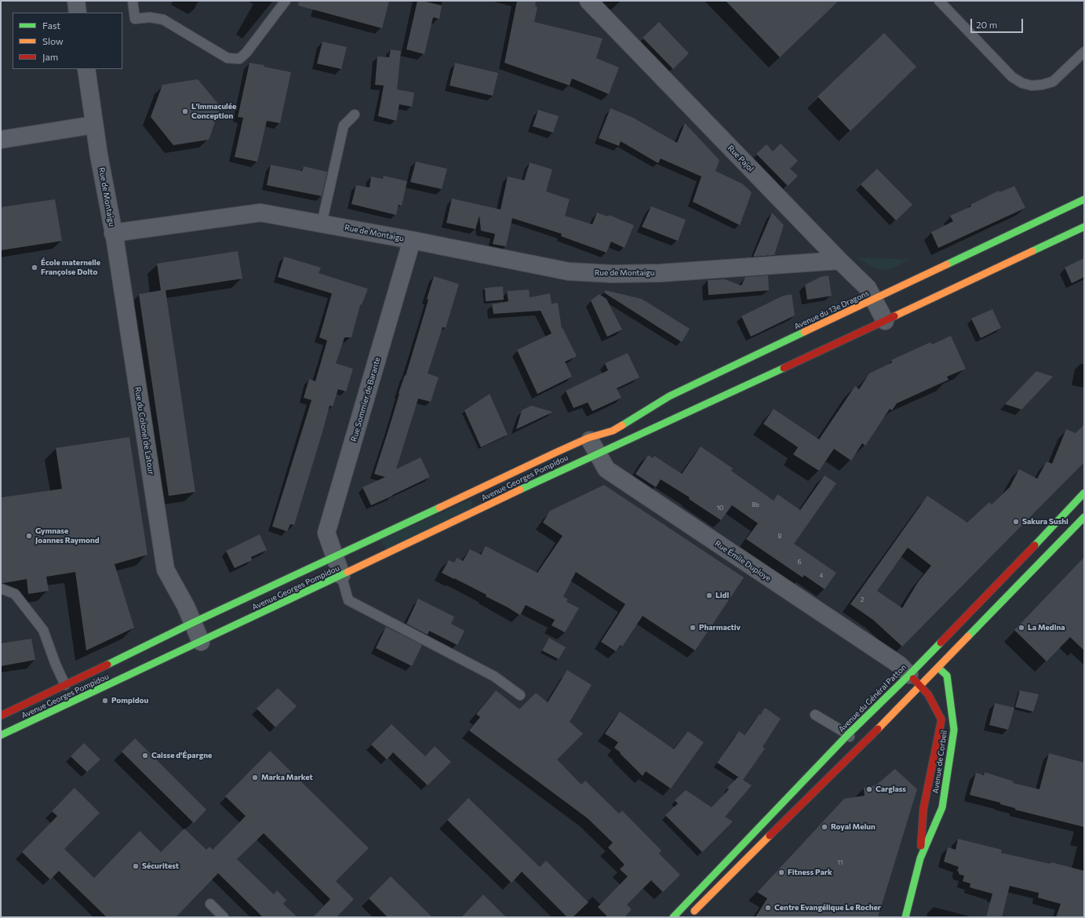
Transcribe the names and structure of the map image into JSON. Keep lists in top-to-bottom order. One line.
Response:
{"streets":{"main road":["Avenue du 13e Dragons","Avenue Georges Pompidou","Avenue du Général Patton","Avenue de Corbeil"],"street":["Rue Pajol","Rue de Montaigu","Rue Sommier de Barante","Rue du Colonel de Latour","Rue Émile Duploye"]},"crossings":[["Rue Pajol","Rue de Montaigu"],["Rue Pajol","Avenue du 13e Dragons"],["Rue de Montaigu","Rue Sommier de Barante"],["Rue de Montaigu","Rue du Colonel de Latour"],["Avenue du 13e Dragons","Avenue Georges Pompidou"],["Avenue du 13e Dragons","Rue Émile Duploye"],["Rue Sommier de Barante","Avenue Georges Pompidou"],["Rue du Colonel de Latour","Avenue Georges Pompidou"],["Avenue Georges Pompidou","Rue Émile Duploye"],["Rue Émile Duploye","Avenue du Général Patton"],["Rue Émile Duploye","Avenue de Corbeil"],["Avenue du Général Patton","Avenue de Corbeil"]],"places":["L'immaculée Conception","École maternelle Françoise Dolto","Sakura Sushi","Gymnase Joannes Raymond","Lidl","Pharmactiv","La Medina","Pompidou","Caisse d'Épargne","Marka Market","Carglass","Royal Melun","Sécuritest","Fitness Park","Centre Evangélique Le Rocher"],"house_numbers":["8b","10","8","6","4","2","11"],"legend":["Fast","Slow","Jam"],"scale_bar":"20 m"}
